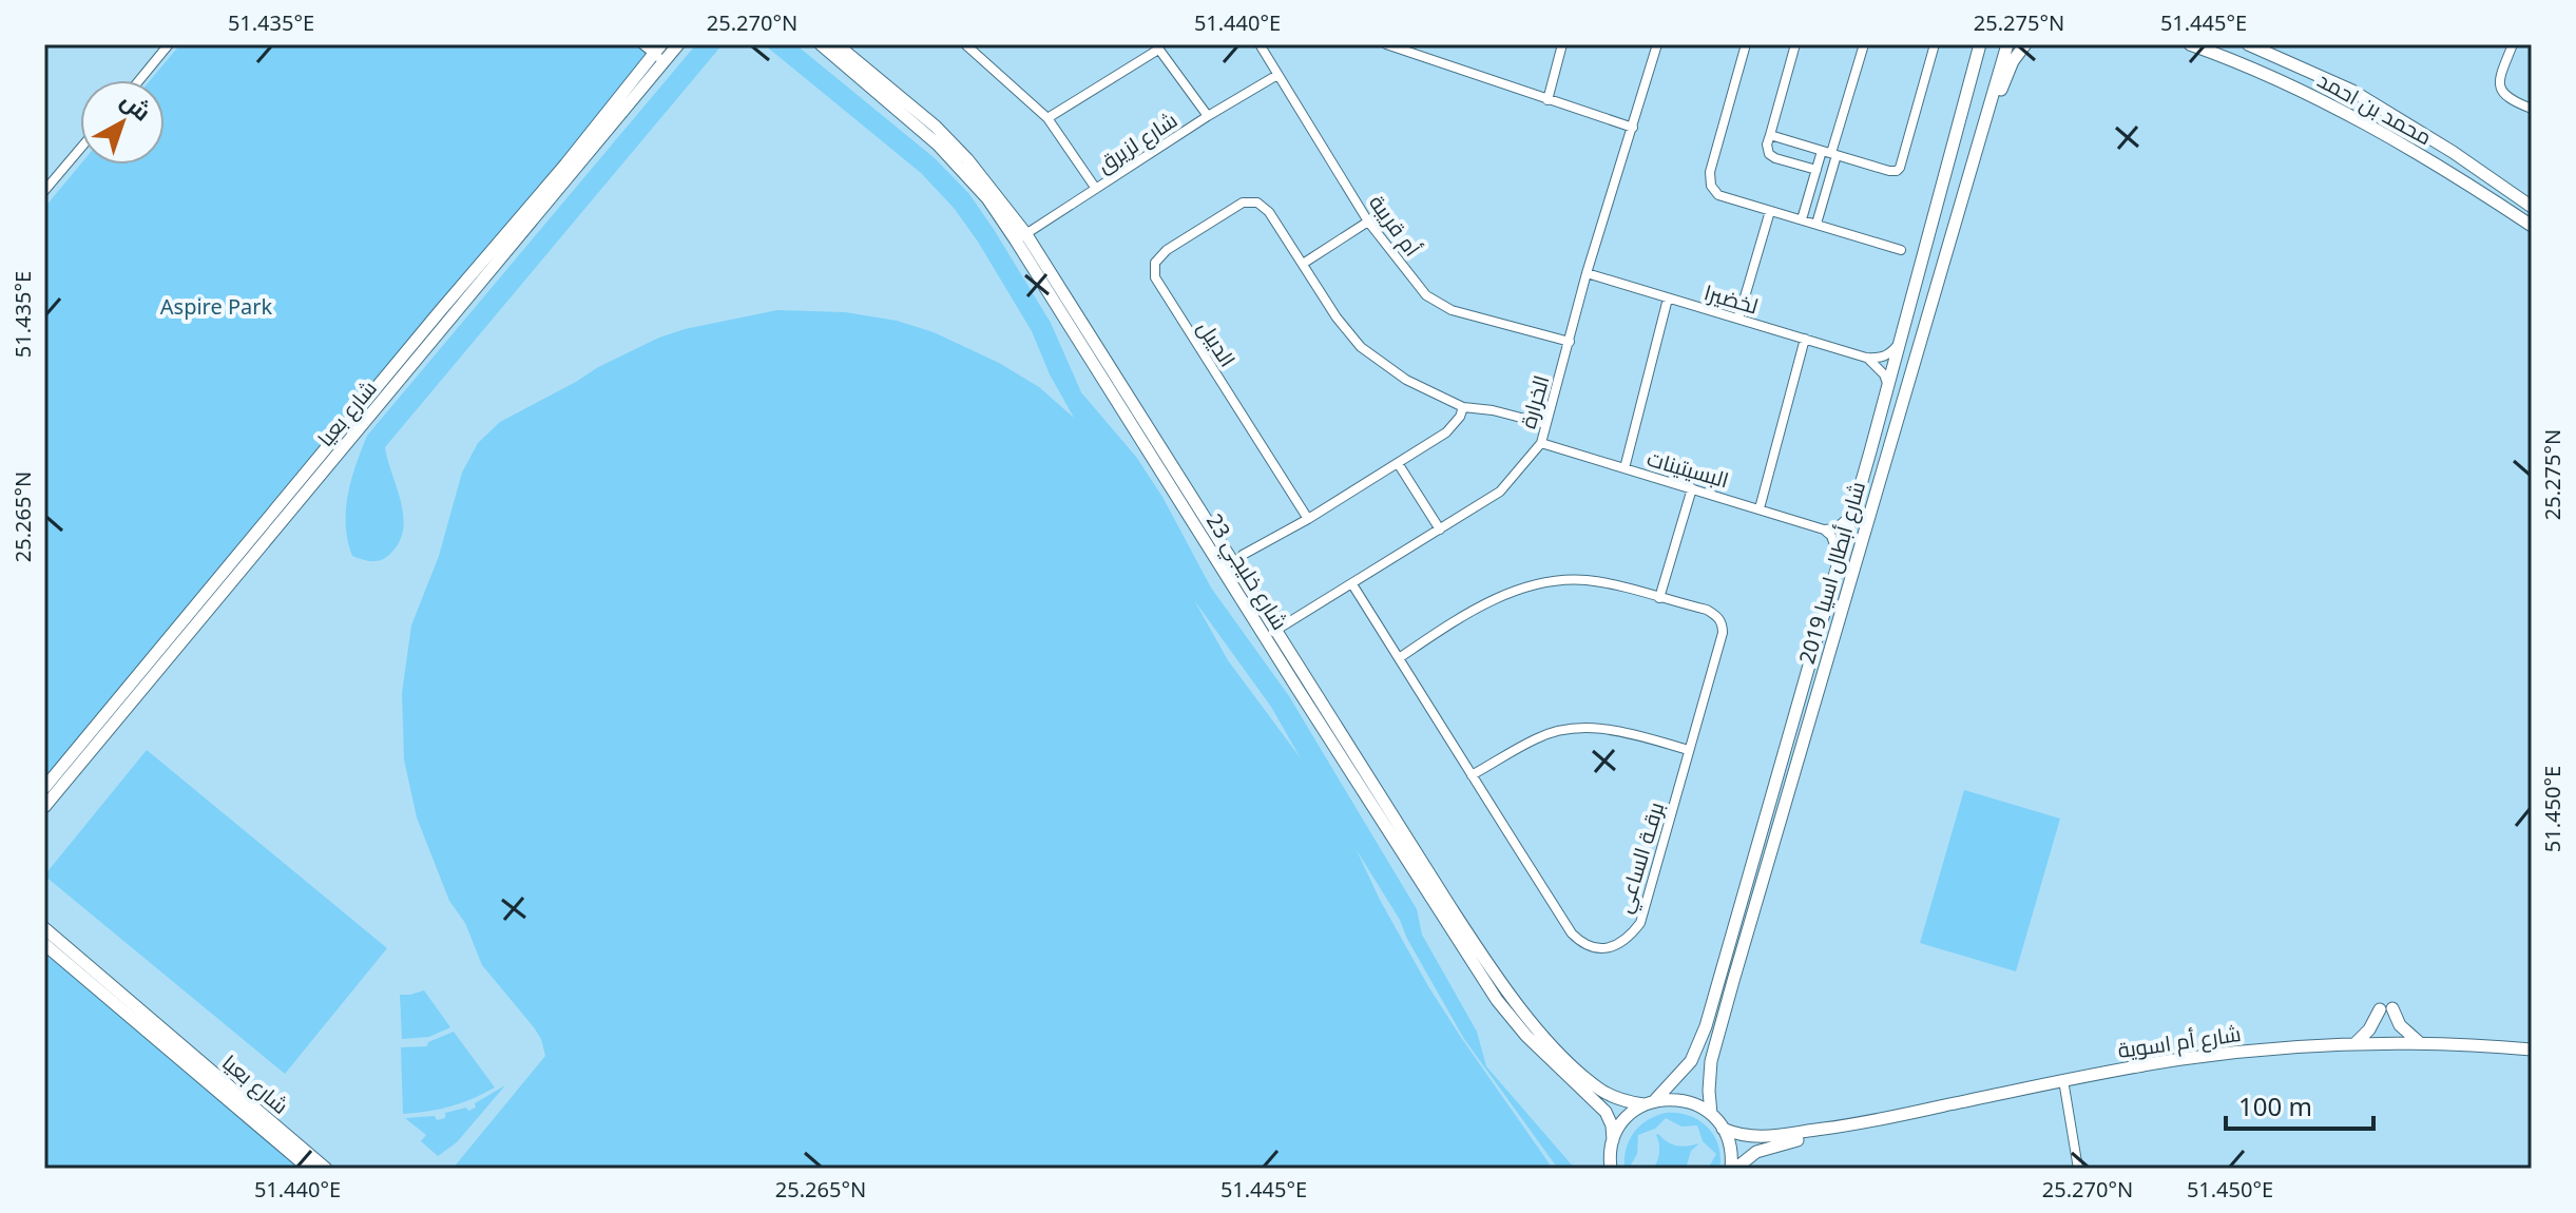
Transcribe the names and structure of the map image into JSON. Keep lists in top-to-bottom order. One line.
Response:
{"streets":{"main road":["محمد بن احمد","شارع بعيا","شارع خليجي 23","شارع أبطال اسيا 2019","شارع أم اسوية"],"street":["شارع لزيرق","أم قريبة","لخضيرا","الديبل","الخرارة","البسيتينات","برقـة الساعي"]},"crossings":[["شارع لزيرق","أم قريبة"],["شارع لزيرق","شارع خليجي 23"],["أم قريبة","الخرارة"],["لخضيرا","الخرارة"],["الديبل","الخرارة"],["الخرارة","البسيتينات"],["الخرارة","شارع خليجي 23"],["الخرارة","برقـة الساعي"],["شارع خليجي 23","شارع أبطال اسيا 2019"]],"parks":["Aspire Park"],"scale_bar":"100 m","north":"top right","coordinates":["51.435°E","25.270°N","51.440°E","25.275°N","51.445°E","25.265°N","51.450°E"]}
